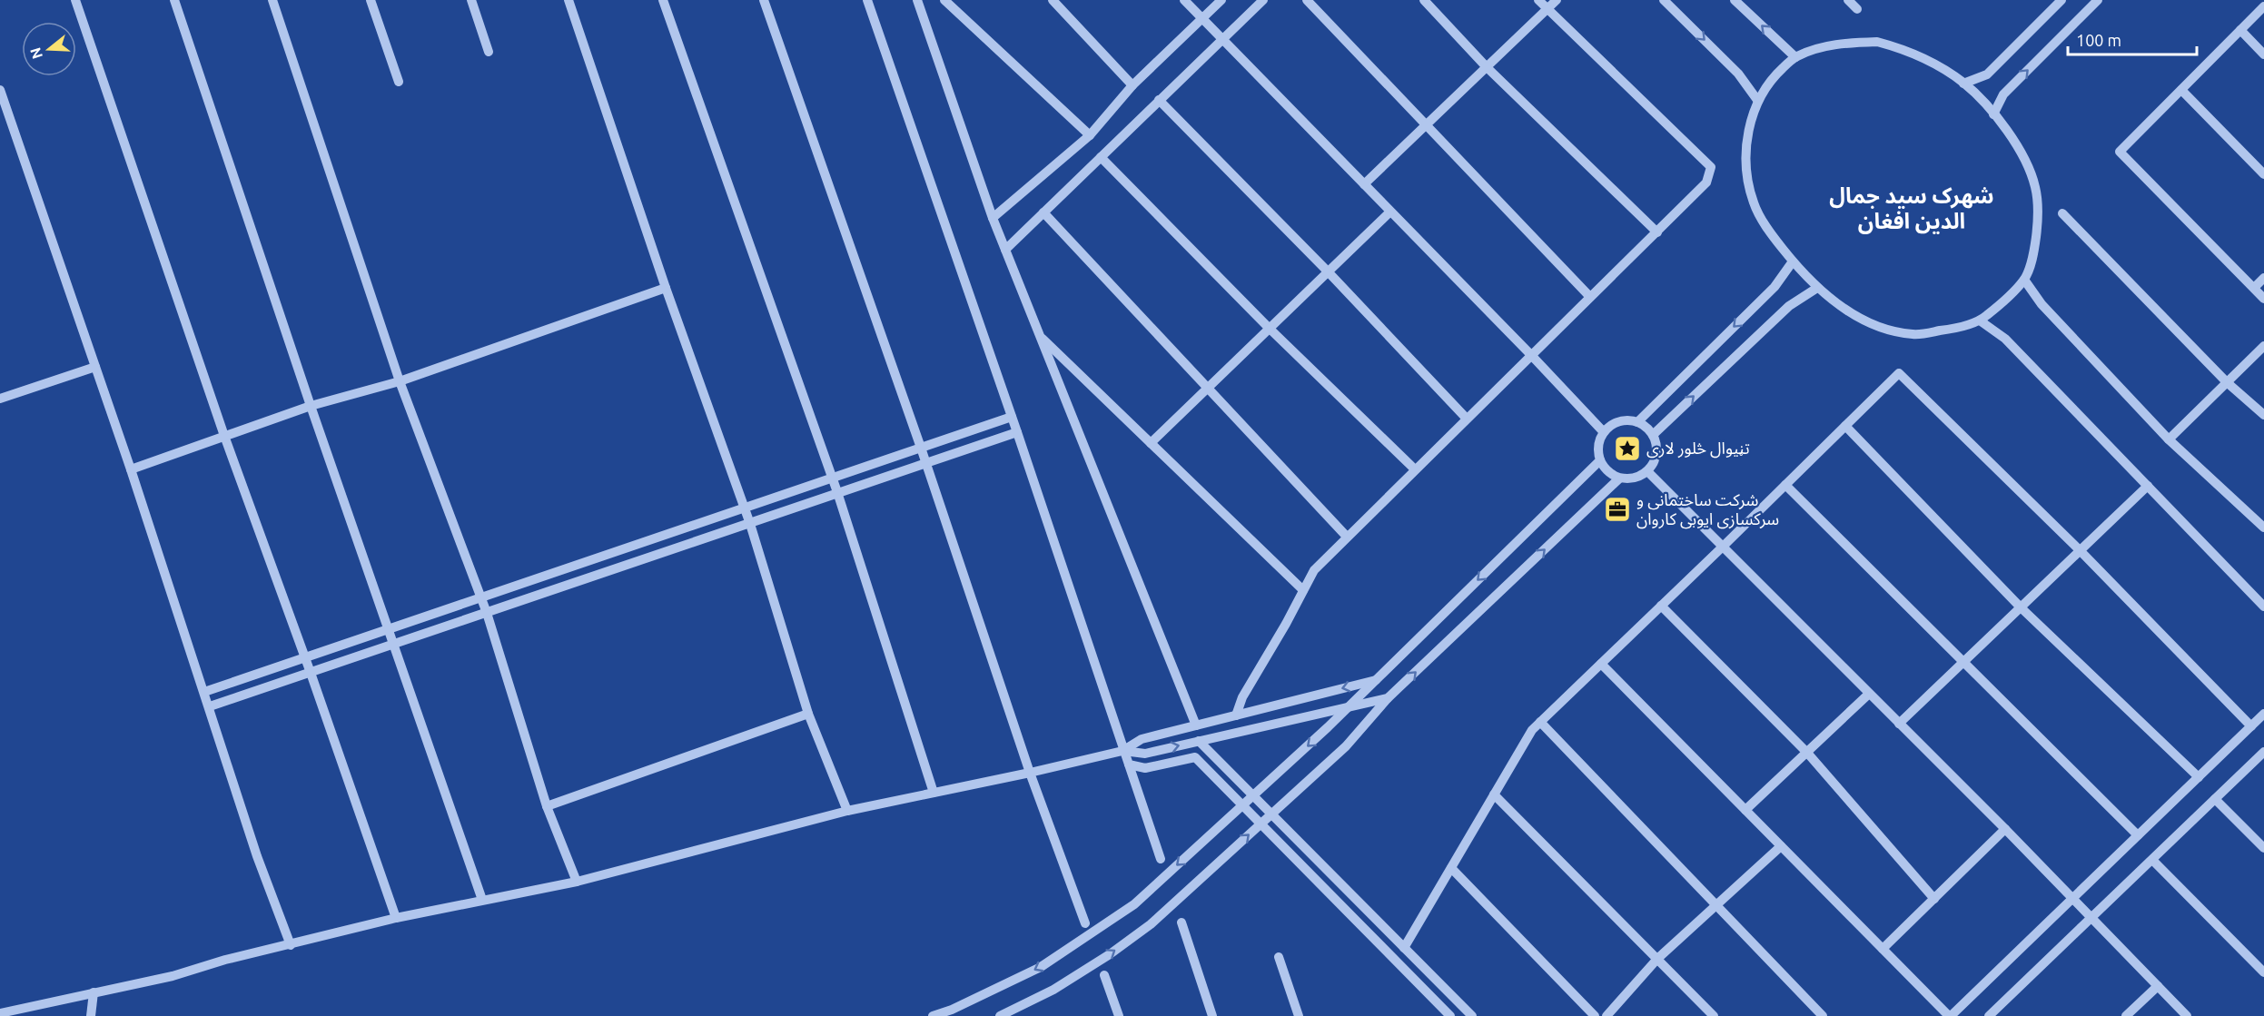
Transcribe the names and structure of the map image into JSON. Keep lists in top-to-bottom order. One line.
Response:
{"districts":["شهرک سید جمال الدین افغان"],"places":{"place":["تڼیوال څلور لاری"],"office":["شرکت ساختمانی و سرکسازی ایوبی کاروان"]},"scale_bar":"100 m","north":"left"}
